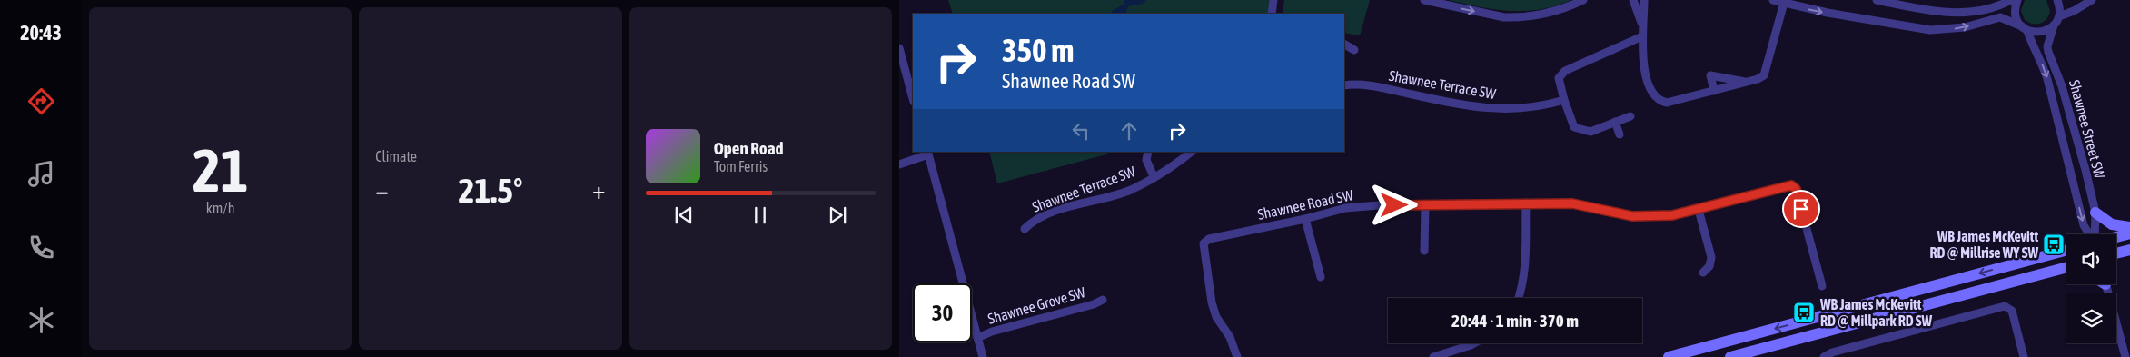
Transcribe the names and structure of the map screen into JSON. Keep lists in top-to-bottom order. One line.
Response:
{"streets":{"street":["Shawnee Terrace SW","Shawnee Street SW","Shawnee Road SW","Shawnee Grove SW"]},"places":{"bus stop":["WB James McKevitt RD @ Millrise WY SW","WB James McKevitt RD @ Millpark RD SW"]},"page":{"tabs":"20:43","tile":[["21","km/h"],"Climate"],"turn":["350 m","Shawnee Road SW"],"song":["Open Road","Tom Ferris"],"heat":["−","21.5°","+"],"limit":"30","trip":"20:44 · 1 min · 370 m"}}
